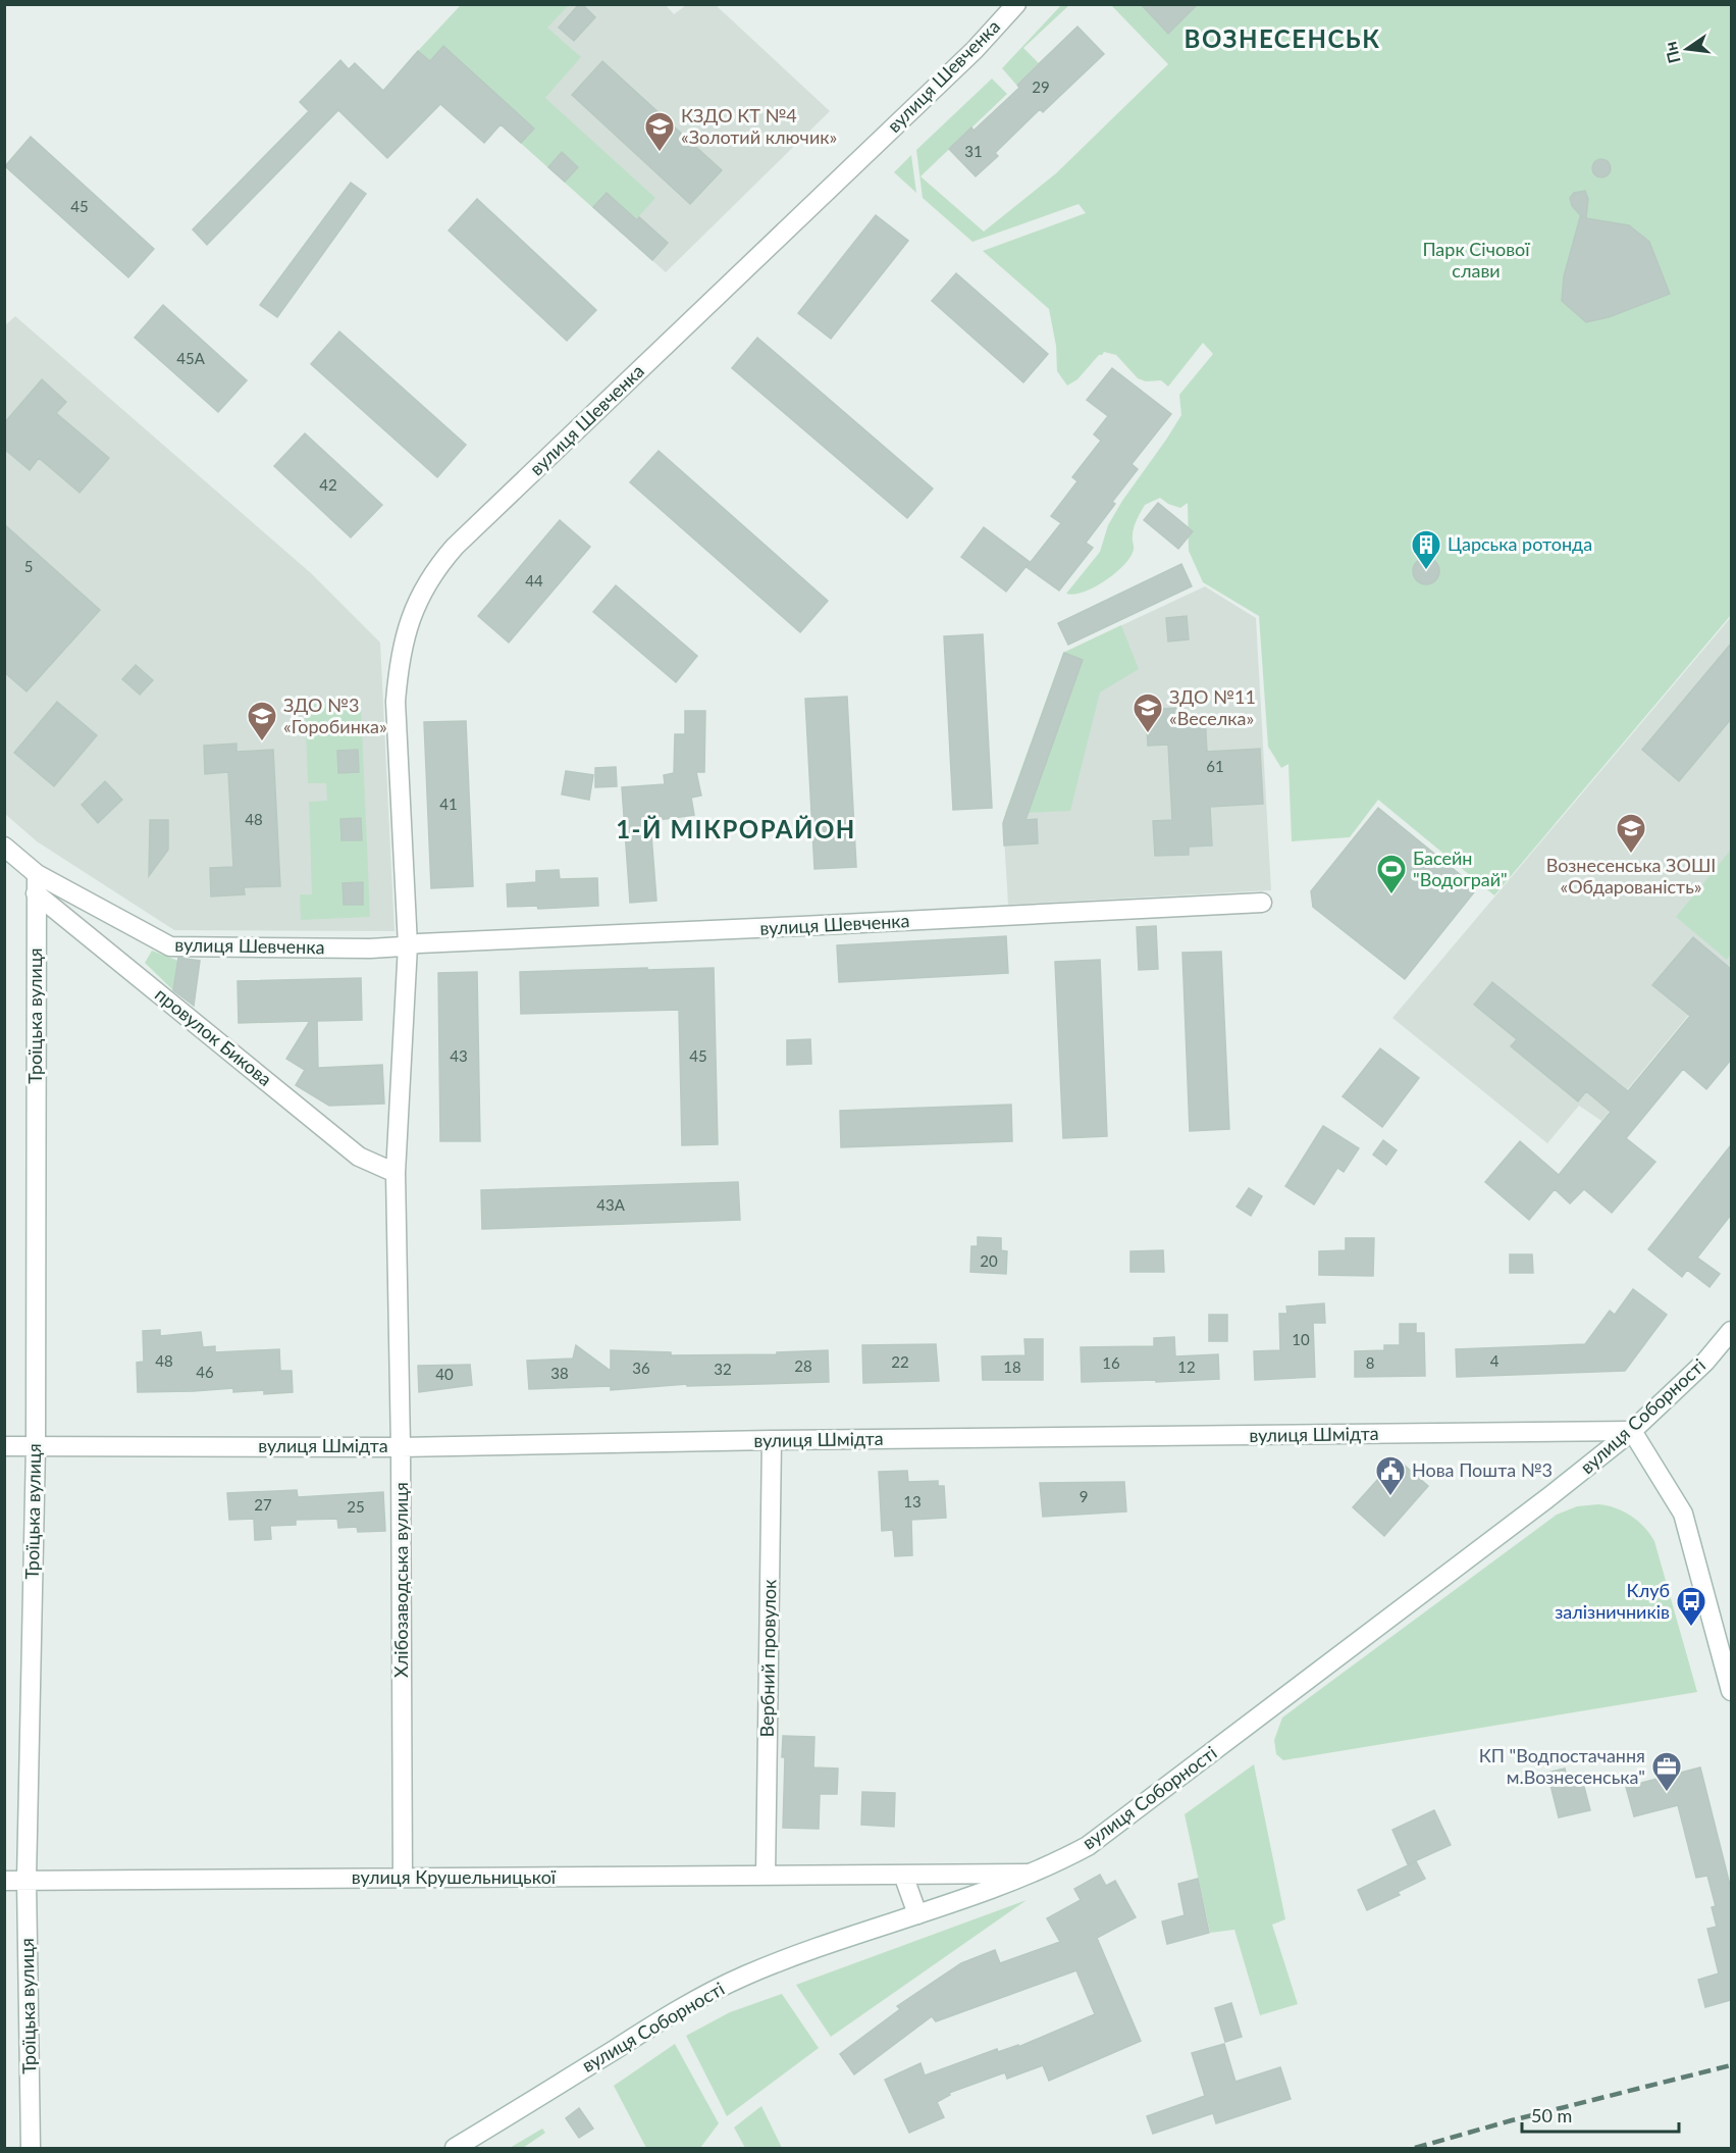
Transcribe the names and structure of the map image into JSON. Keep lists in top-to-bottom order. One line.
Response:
{"streets":{"street":["вулиця Шевченка","Троїцька вулиця","провулок Бикова","вулиця Соборності","вулиця Шмідта","Хлібозаводська вулиця","Вербний провулок","вулиця Крушельницької"]},"crossings":[["вулиця Шевченка","Троїцька вулиця"],["вулиця Шевченка","провулок Бикова"],["вулиця Шевченка","Хлібозаводська вулиця"],["Троїцька вулиця","провулок Бикова"],["Троїцька вулиця","вулиця Шмідта"],["Троїцька вулиця","вулиця Крушельницької"],["провулок Бикова","Хлібозаводська вулиця"],["вулиця Соборності","вулиця Шмідта"],["вулиця Соборності","вулиця Крушельницької"],["вулиця Шмідта","Хлібозаводська вулиця"],["вулиця Шмідта","Вербний провулок"],["Хлібозаводська вулиця","вулиця Крушельницької"],["Вербний провулок","вулиця Крушельницької"]],"districts":["ВОЗНЕСЕНСЬК","1-Й МІКРОРАЙОН"],"parks":["Парк Січової слави"],"places":{"school or university":["КЗДО КТ №4 «Золотий ключик»","ЗДО №11 «Веселка»","ЗДО №3 «Горобинка»","Вознесенська ЗОШІ «Обдарованість»"],"building":["Царська ротонда"],"sports":["Басейн \"Водограй\""],"public building":["Нова Пошта №3"],"bus stop":["Клуб залізничників"],"office":["КП \"Водпостачання м.Вознесенська\""]},"house_numbers":["29","31","45","45А","42","5","44","61","41","48","43","45","43А","20","10","48","4","22","16","8","28","18","12","36","32","46","38","40","9","13","27","25"],"scale_bar":"50 m","north":"left"}
